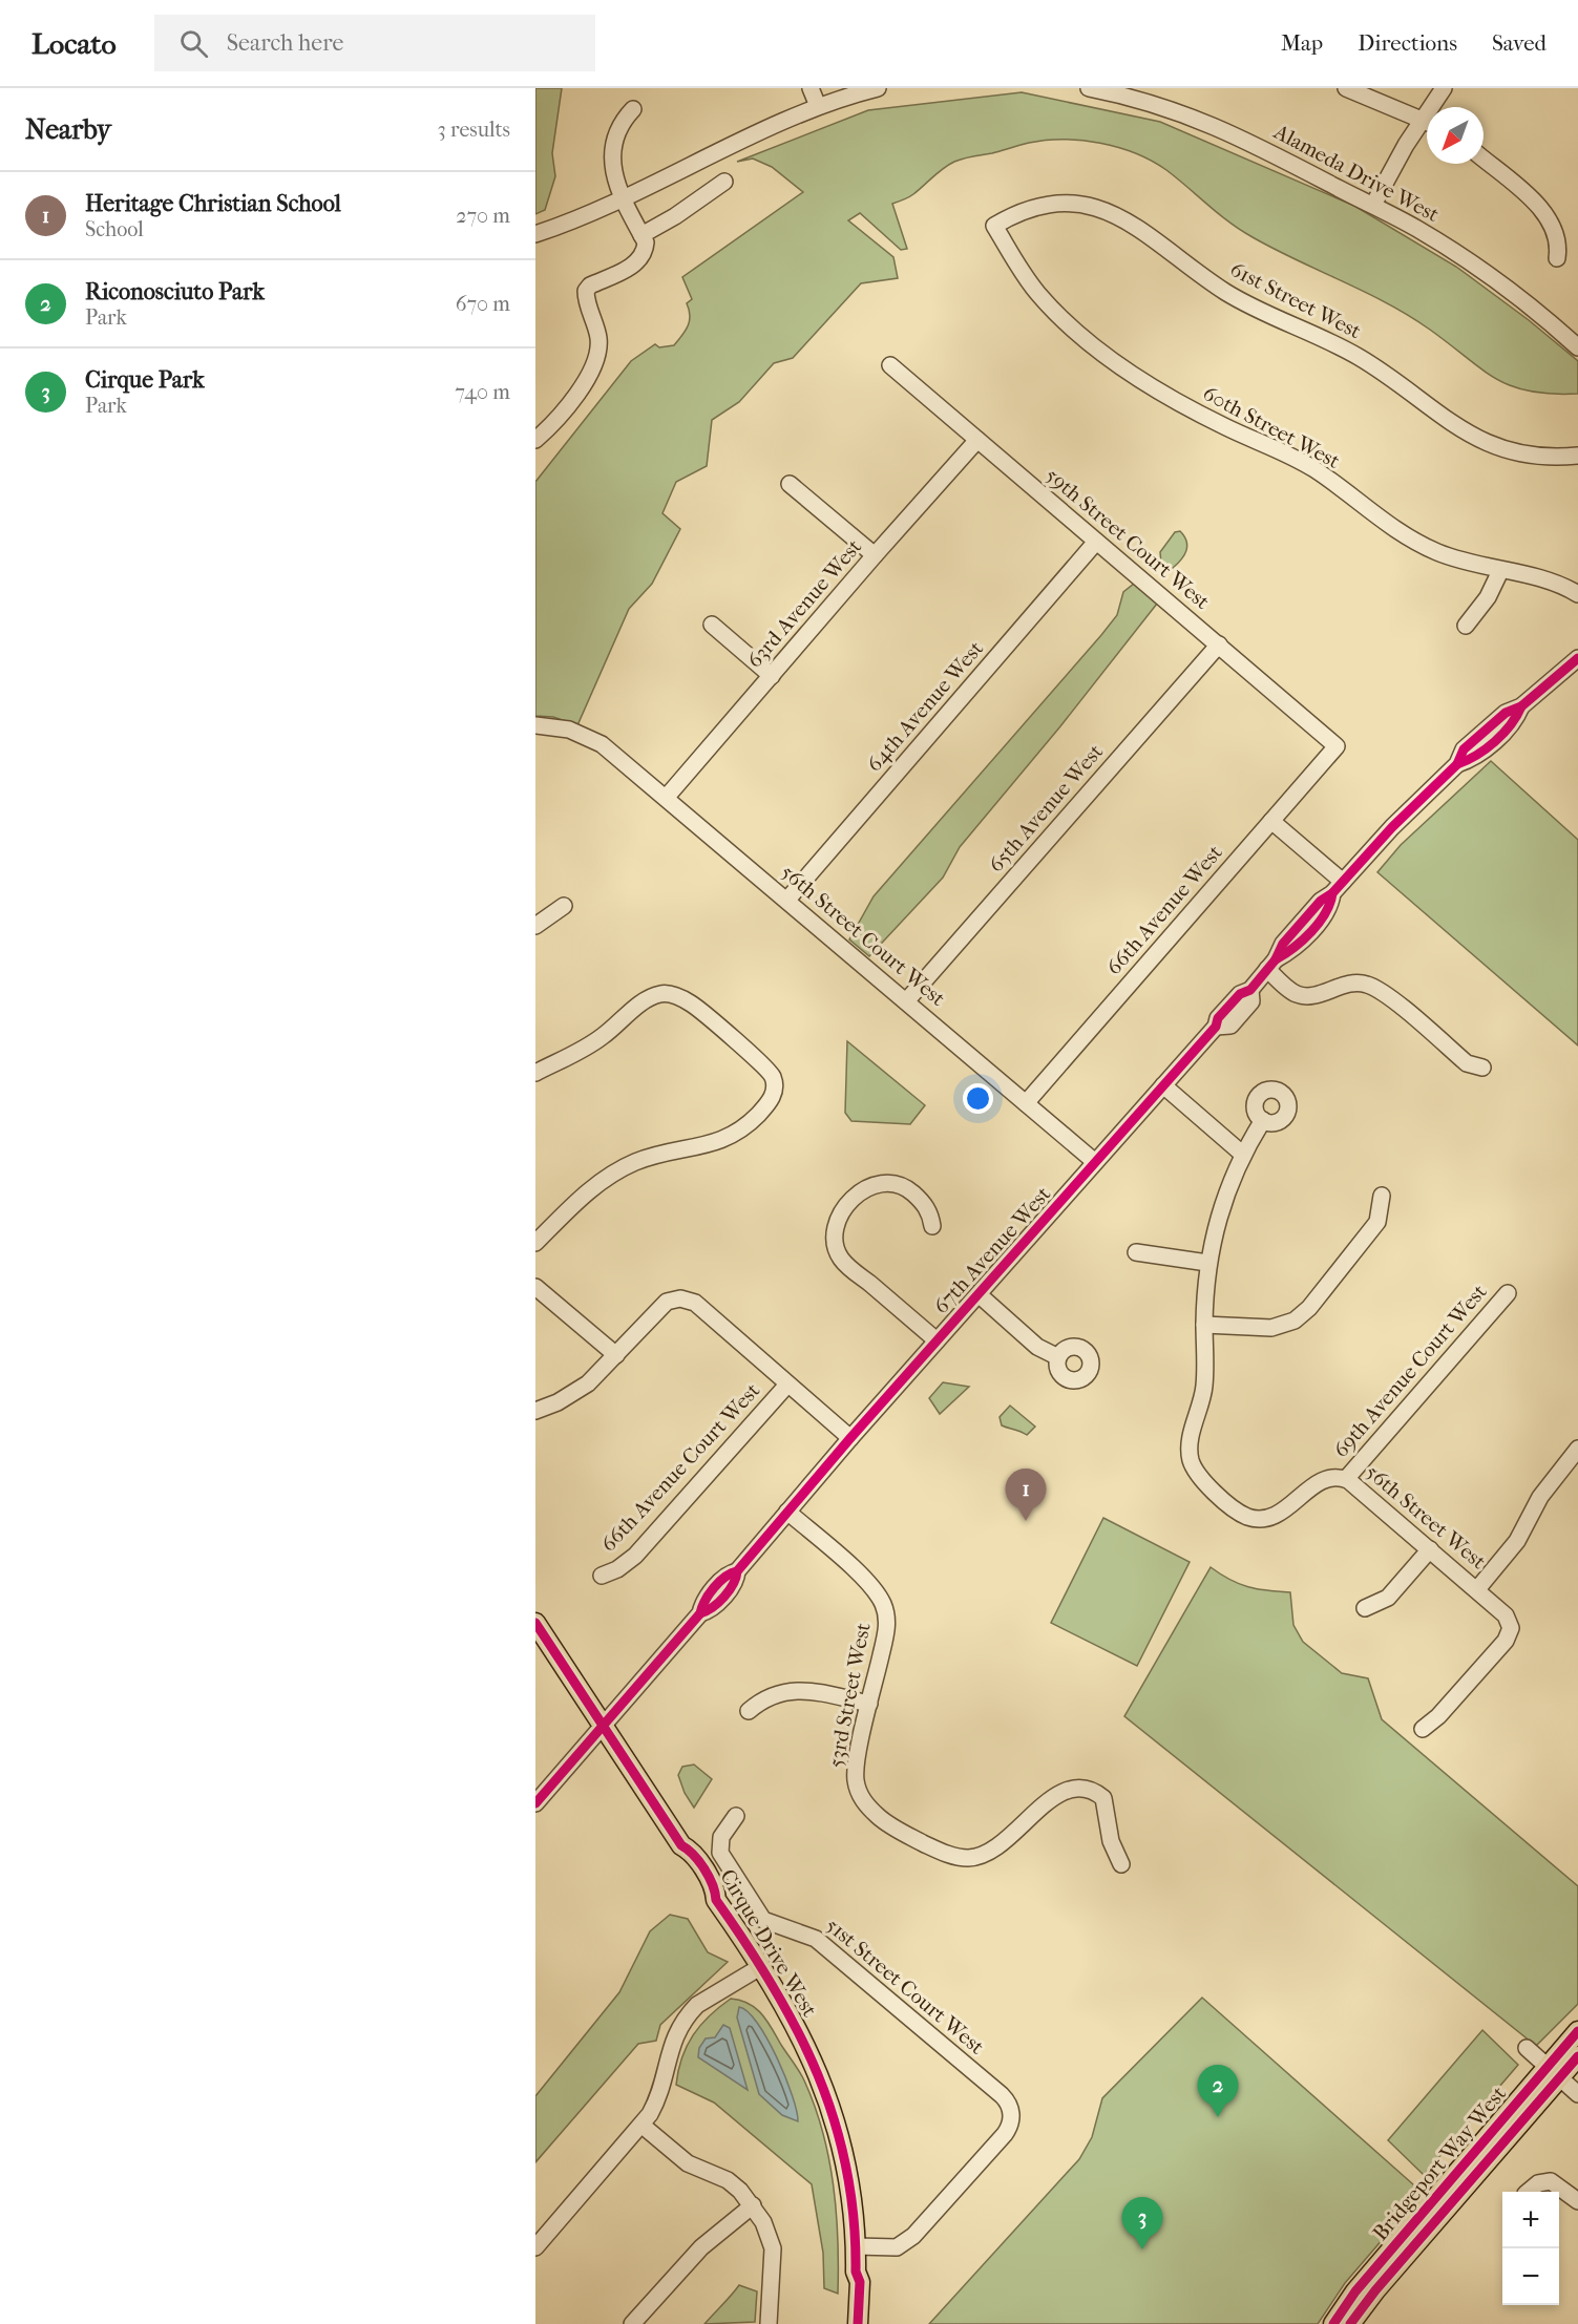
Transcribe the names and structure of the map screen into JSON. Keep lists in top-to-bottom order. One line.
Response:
{"streets":{"main road":["Cirque Drive West","Bridgeport Way West"],"street":["Alameda Drive West","61st Street West","60th Street West","59th Street Court West","63rd Avenue West","64th Avenue West","65th Avenue West","66th Avenue West","56th Street Court West","67th Avenue West","69th Avenue Court West","66th Avenue Court West","56th Street West","53rd Street West","51st Street Court West"]},"crossings":[["61st Street West","60th Street West"],["59th Street Court West","63rd Avenue West"],["59th Street Court West","64th Avenue West"],["59th Street Court West","65th Avenue West"],["59th Street Court West","66th Avenue West"],["63rd Avenue West","56th Street Court West"],["64th Avenue West","56th Street Court West"],["65th Avenue West","56th Street Court West"],["66th Avenue West","56th Street Court West"],["56th Street Court West","67th Avenue West"],["67th Avenue West","53rd Street West"],["67th Avenue West","Cirque Drive West"],["69th Avenue Court West","56th Street West"],["Cirque Drive West","51st Street Court West"]],"north":"bottom left","page":{"header":"Locato","search":"Search here","nav":["Map","Directions","Saved"],"heading":["Nearby","3 results"],"list":[{"mark":"1","name":"Heritage Christian School","note":"School","value":"270 m"},{"mark":"2","name":"Riconosciuto Park","note":"Park","value":"670 m"},{"mark":"3","name":"Cirque Park","note":"Park","value":"740 m"}],"pins":["1","2","3"],"map_buttons":["+","−"]}}
